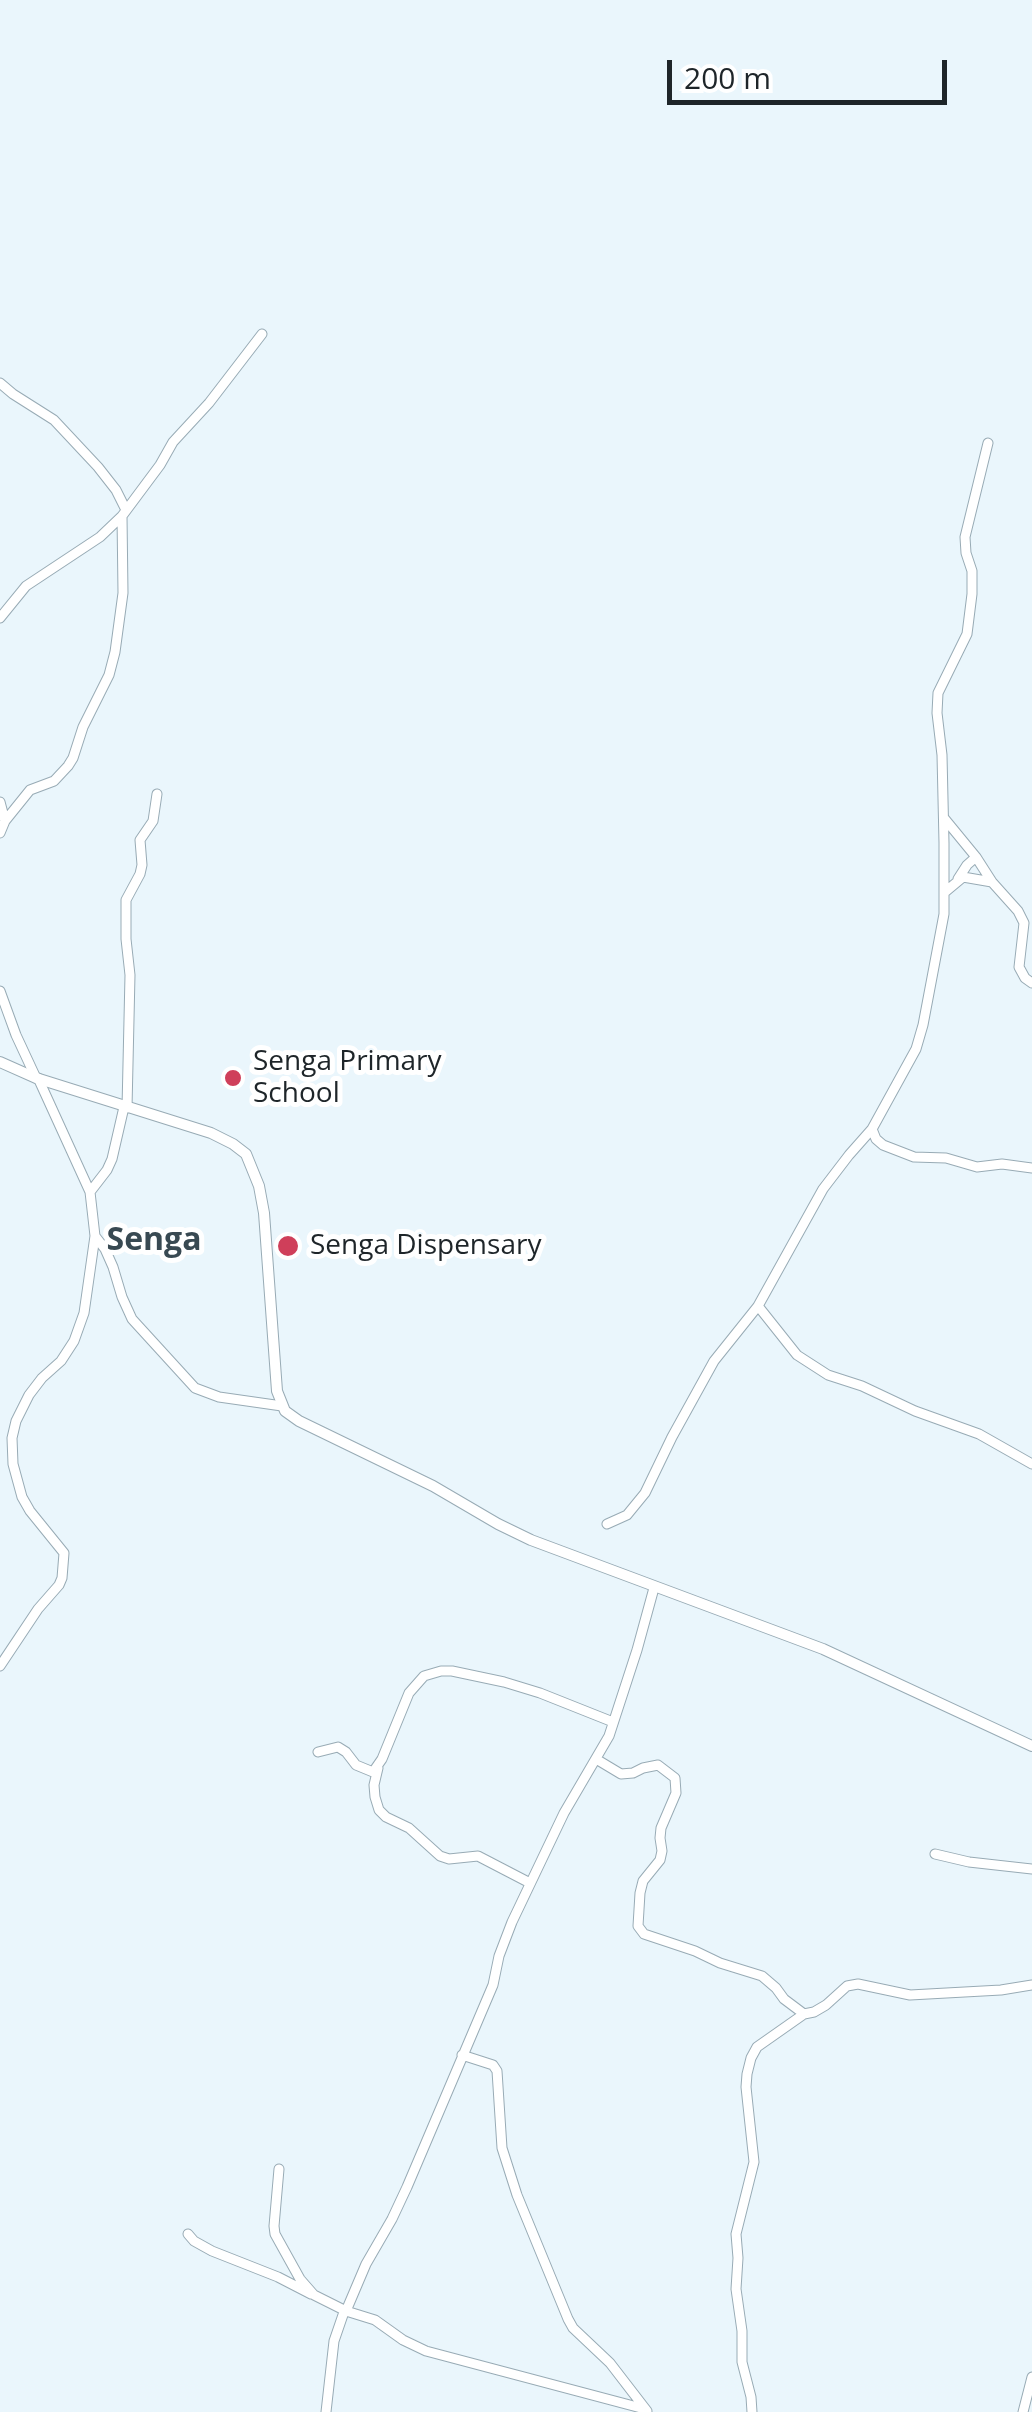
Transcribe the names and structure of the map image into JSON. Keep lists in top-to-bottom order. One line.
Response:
{"districts":["Senga"],"places":["Senga Primary School","Senga Dispensary"],"scale_bar":"200 m"}
